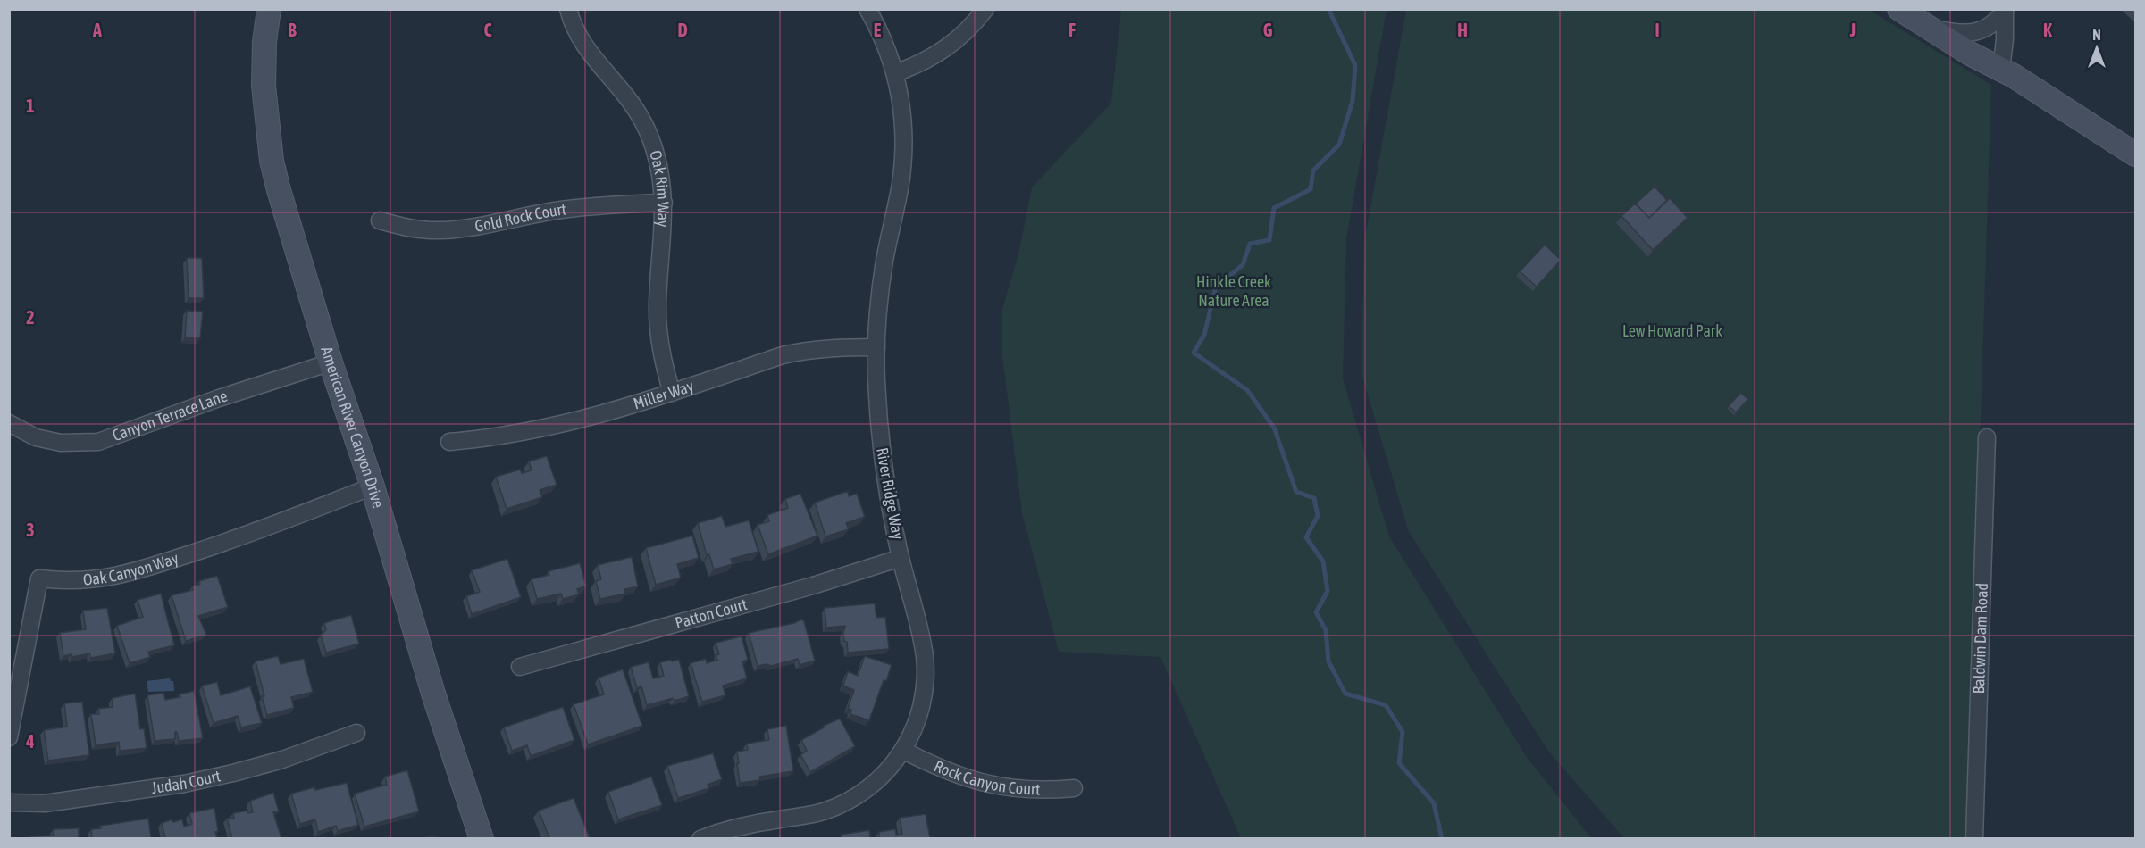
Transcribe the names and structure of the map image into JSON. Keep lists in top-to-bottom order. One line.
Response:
{"streets":{"main road":["American River Canyon Drive"],"street":["Oak Rim Way","Gold Rock Court","Miller Way","Canyon Terrace Lane","River Ridge Way","Oak Canyon Way","Patton Court","Baldwin Dam Road","Rock Canyon Court","Judah Court"]},"crossings":[["Oak Rim Way","Gold Rock Court"],["Oak Rim Way","Miller Way"],["Miller Way","River Ridge Way"],["Canyon Terrace Lane","American River Canyon Drive"],["American River Canyon Drive","Oak Canyon Way"],["River Ridge Way","Patton Court"],["River Ridge Way","Rock Canyon Court"]],"parks":["Hinkle Creek Nature Area","Lew Howard Park"],"north":"top","grid":{"columns":["A","B","C","D","E","F","G","H","I","J","K"],"rows":["1","2","3","4"]}}
